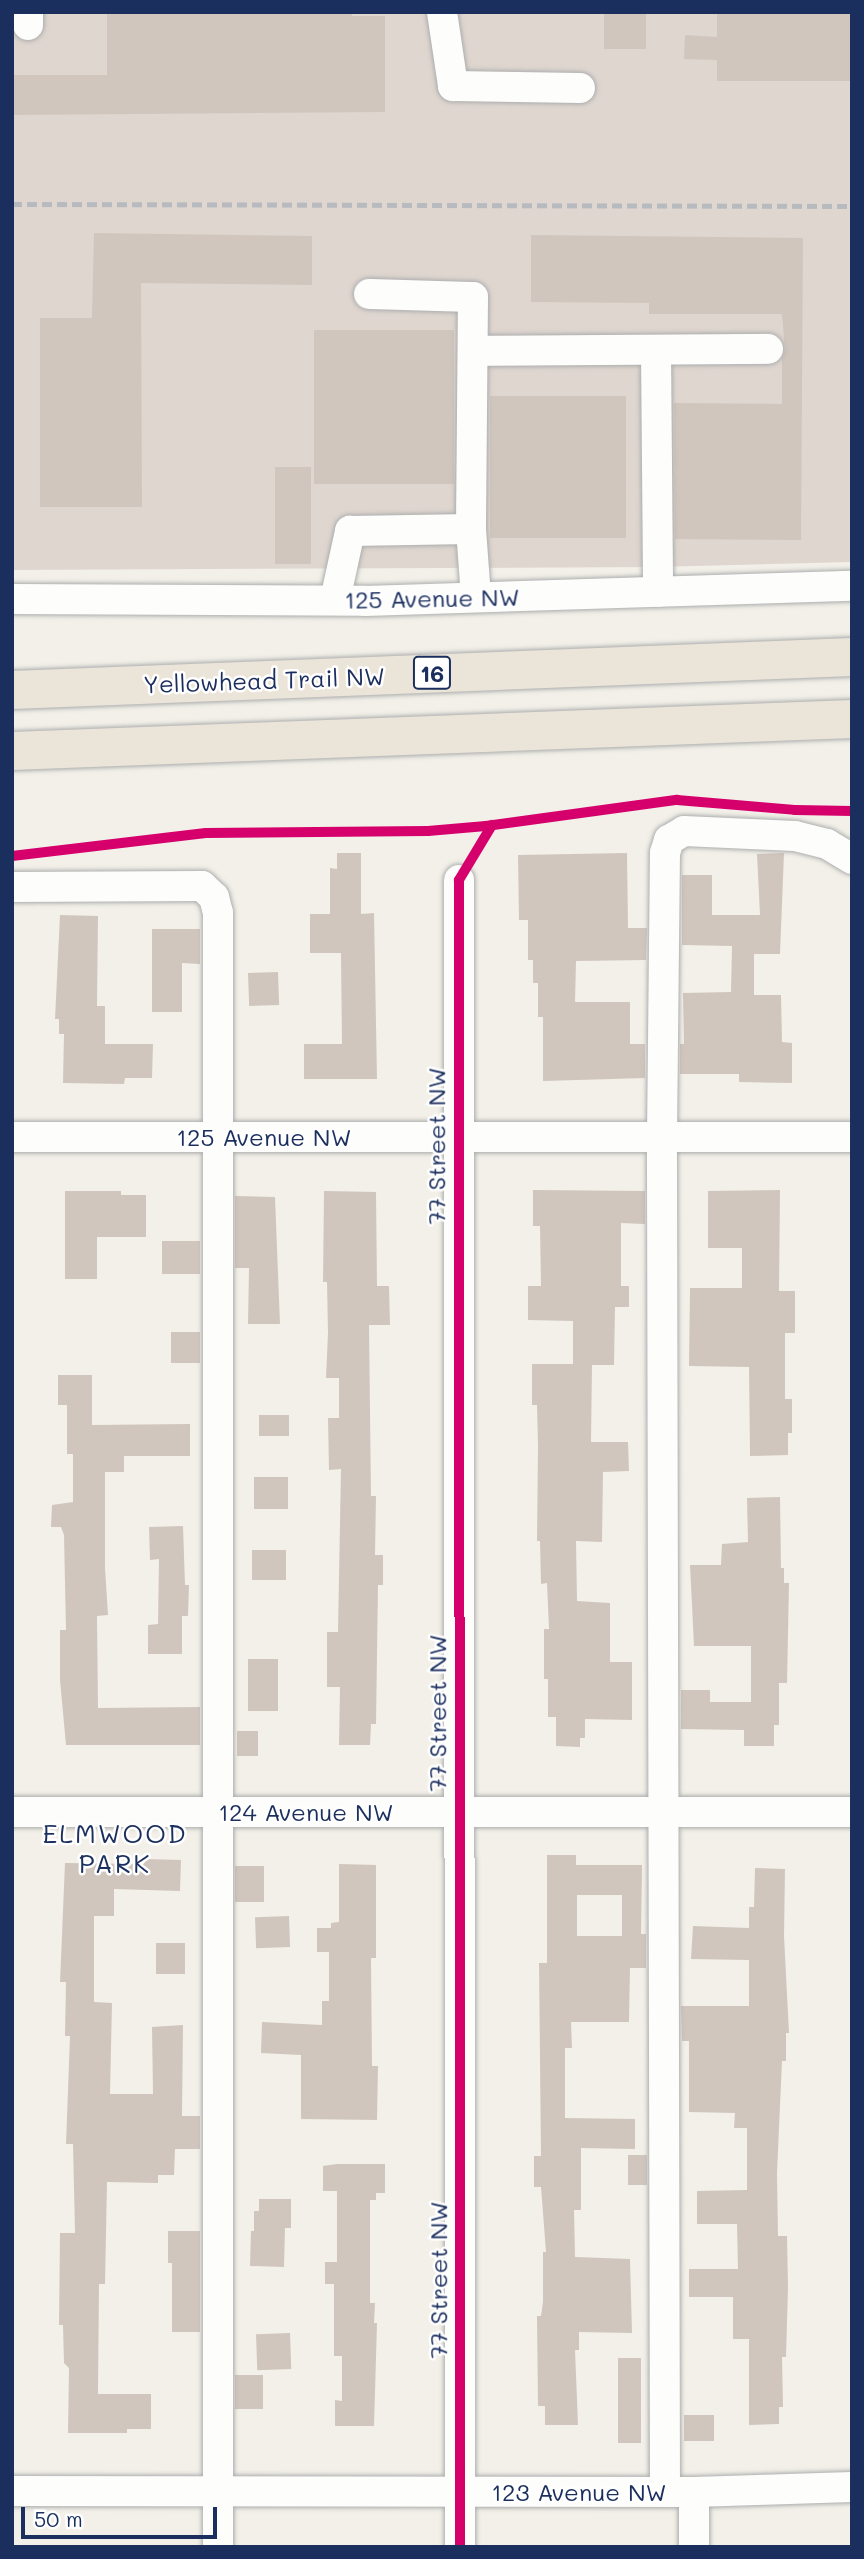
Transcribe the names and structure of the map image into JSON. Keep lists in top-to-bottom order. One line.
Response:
{"streets":{"highway":["16","Yellowhead Trail NW"],"street":["125 Avenue NW","77 Street NW","124 Avenue NW","123 Avenue NW"]},"crossings":[["125 Avenue NW","77 Street NW"],["77 Street NW","124 Avenue NW"],["77 Street NW","123 Avenue NW"]],"districts":["ELMWOOD PARK"],"scale_bar":"50 m"}
